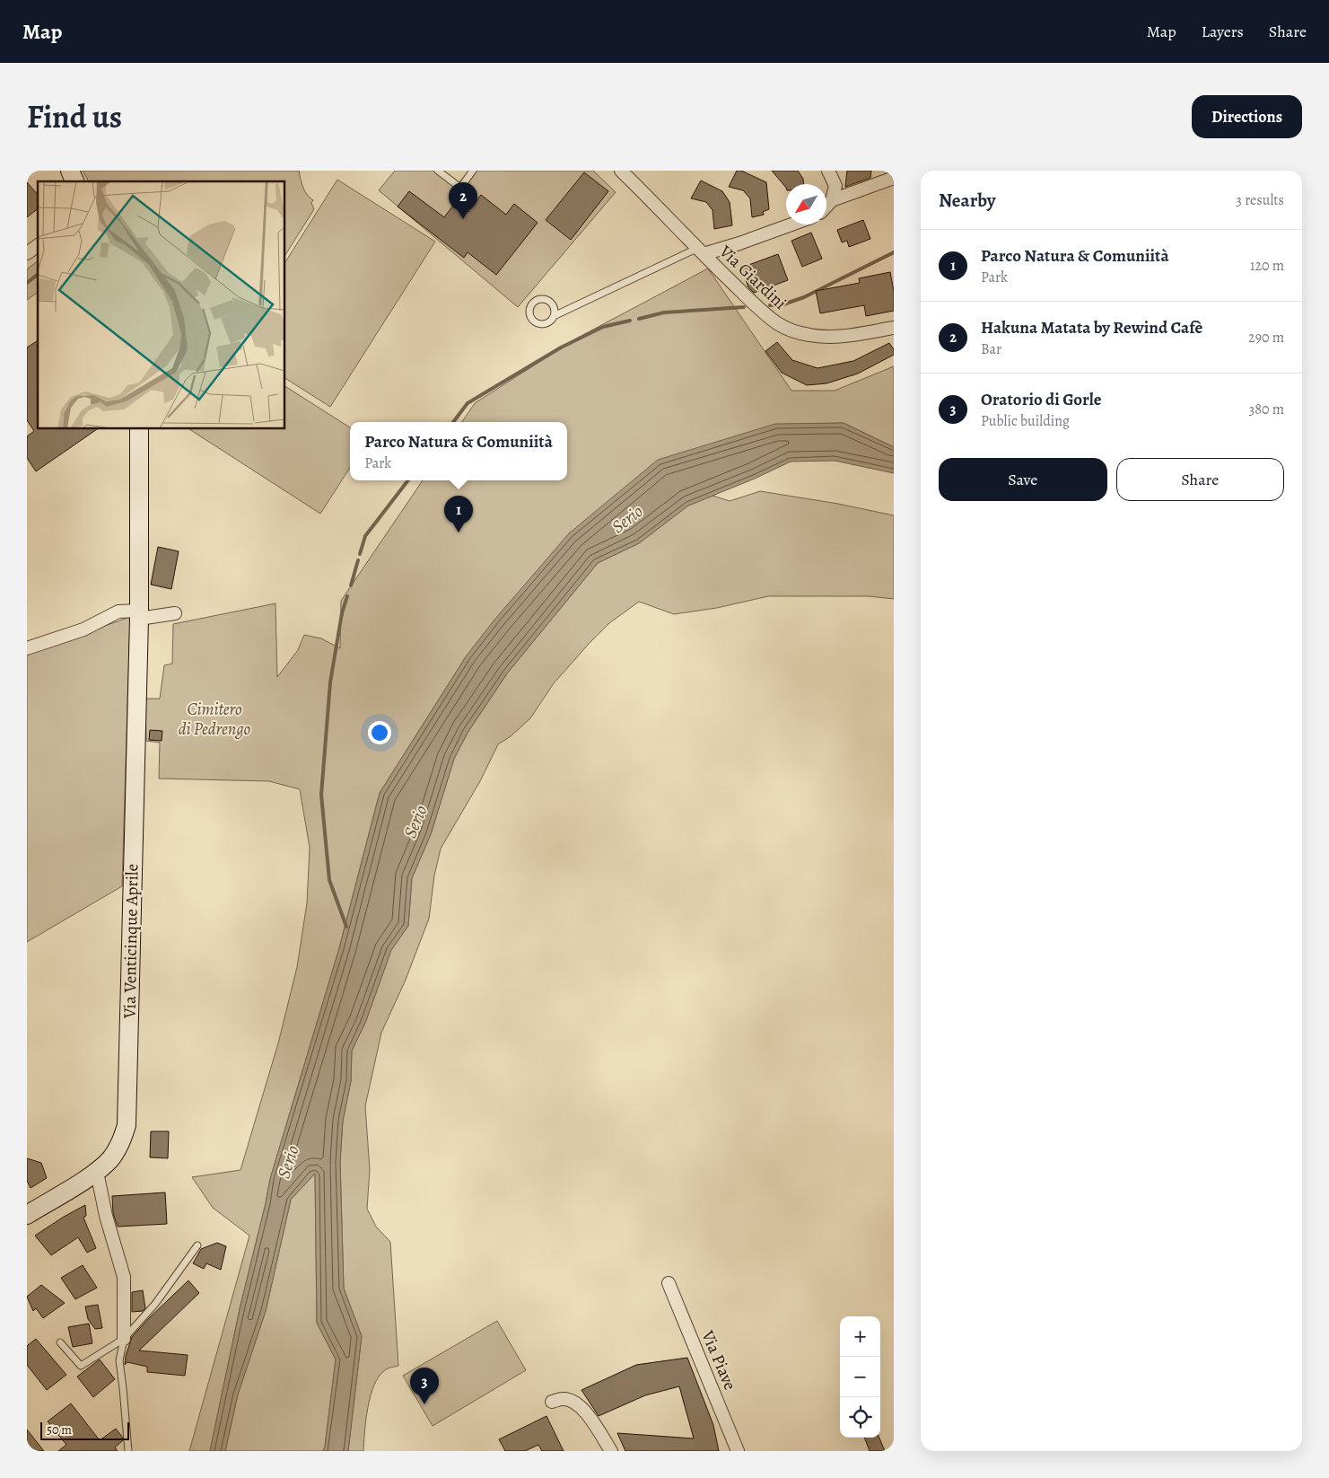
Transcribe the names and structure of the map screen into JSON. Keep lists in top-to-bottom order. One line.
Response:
{"streets":{"street":["Via Giardini","Via Venticinque Aprile","Via Piave"]},"water":["Serio"],"parks":["Cimitero di Pedrengo"],"scale_bar":"50 m","north":"bottom left","page":{"header":"Map","nav":["Map","Layers","Share"],"title":"Find us","buttons":["Directions",["Save","Share"]],"heading":["Nearby","3 results"],"pins":["2","1","3"],"list":[{"mark":"1","name":"Parco Natura & Comuniità","note":"Park","value":"120 m"},{"mark":"2","name":"Hakuna Matata by Rewind Cafè","note":"Bar","value":"290 m"},{"mark":"3","name":"Oratorio di Gorle","note":"Public building","value":"380 m"}],"popup":["Parco Natura & Comuniità","Park"],"map_buttons":["+","−"],"scale":"50 m"}}
